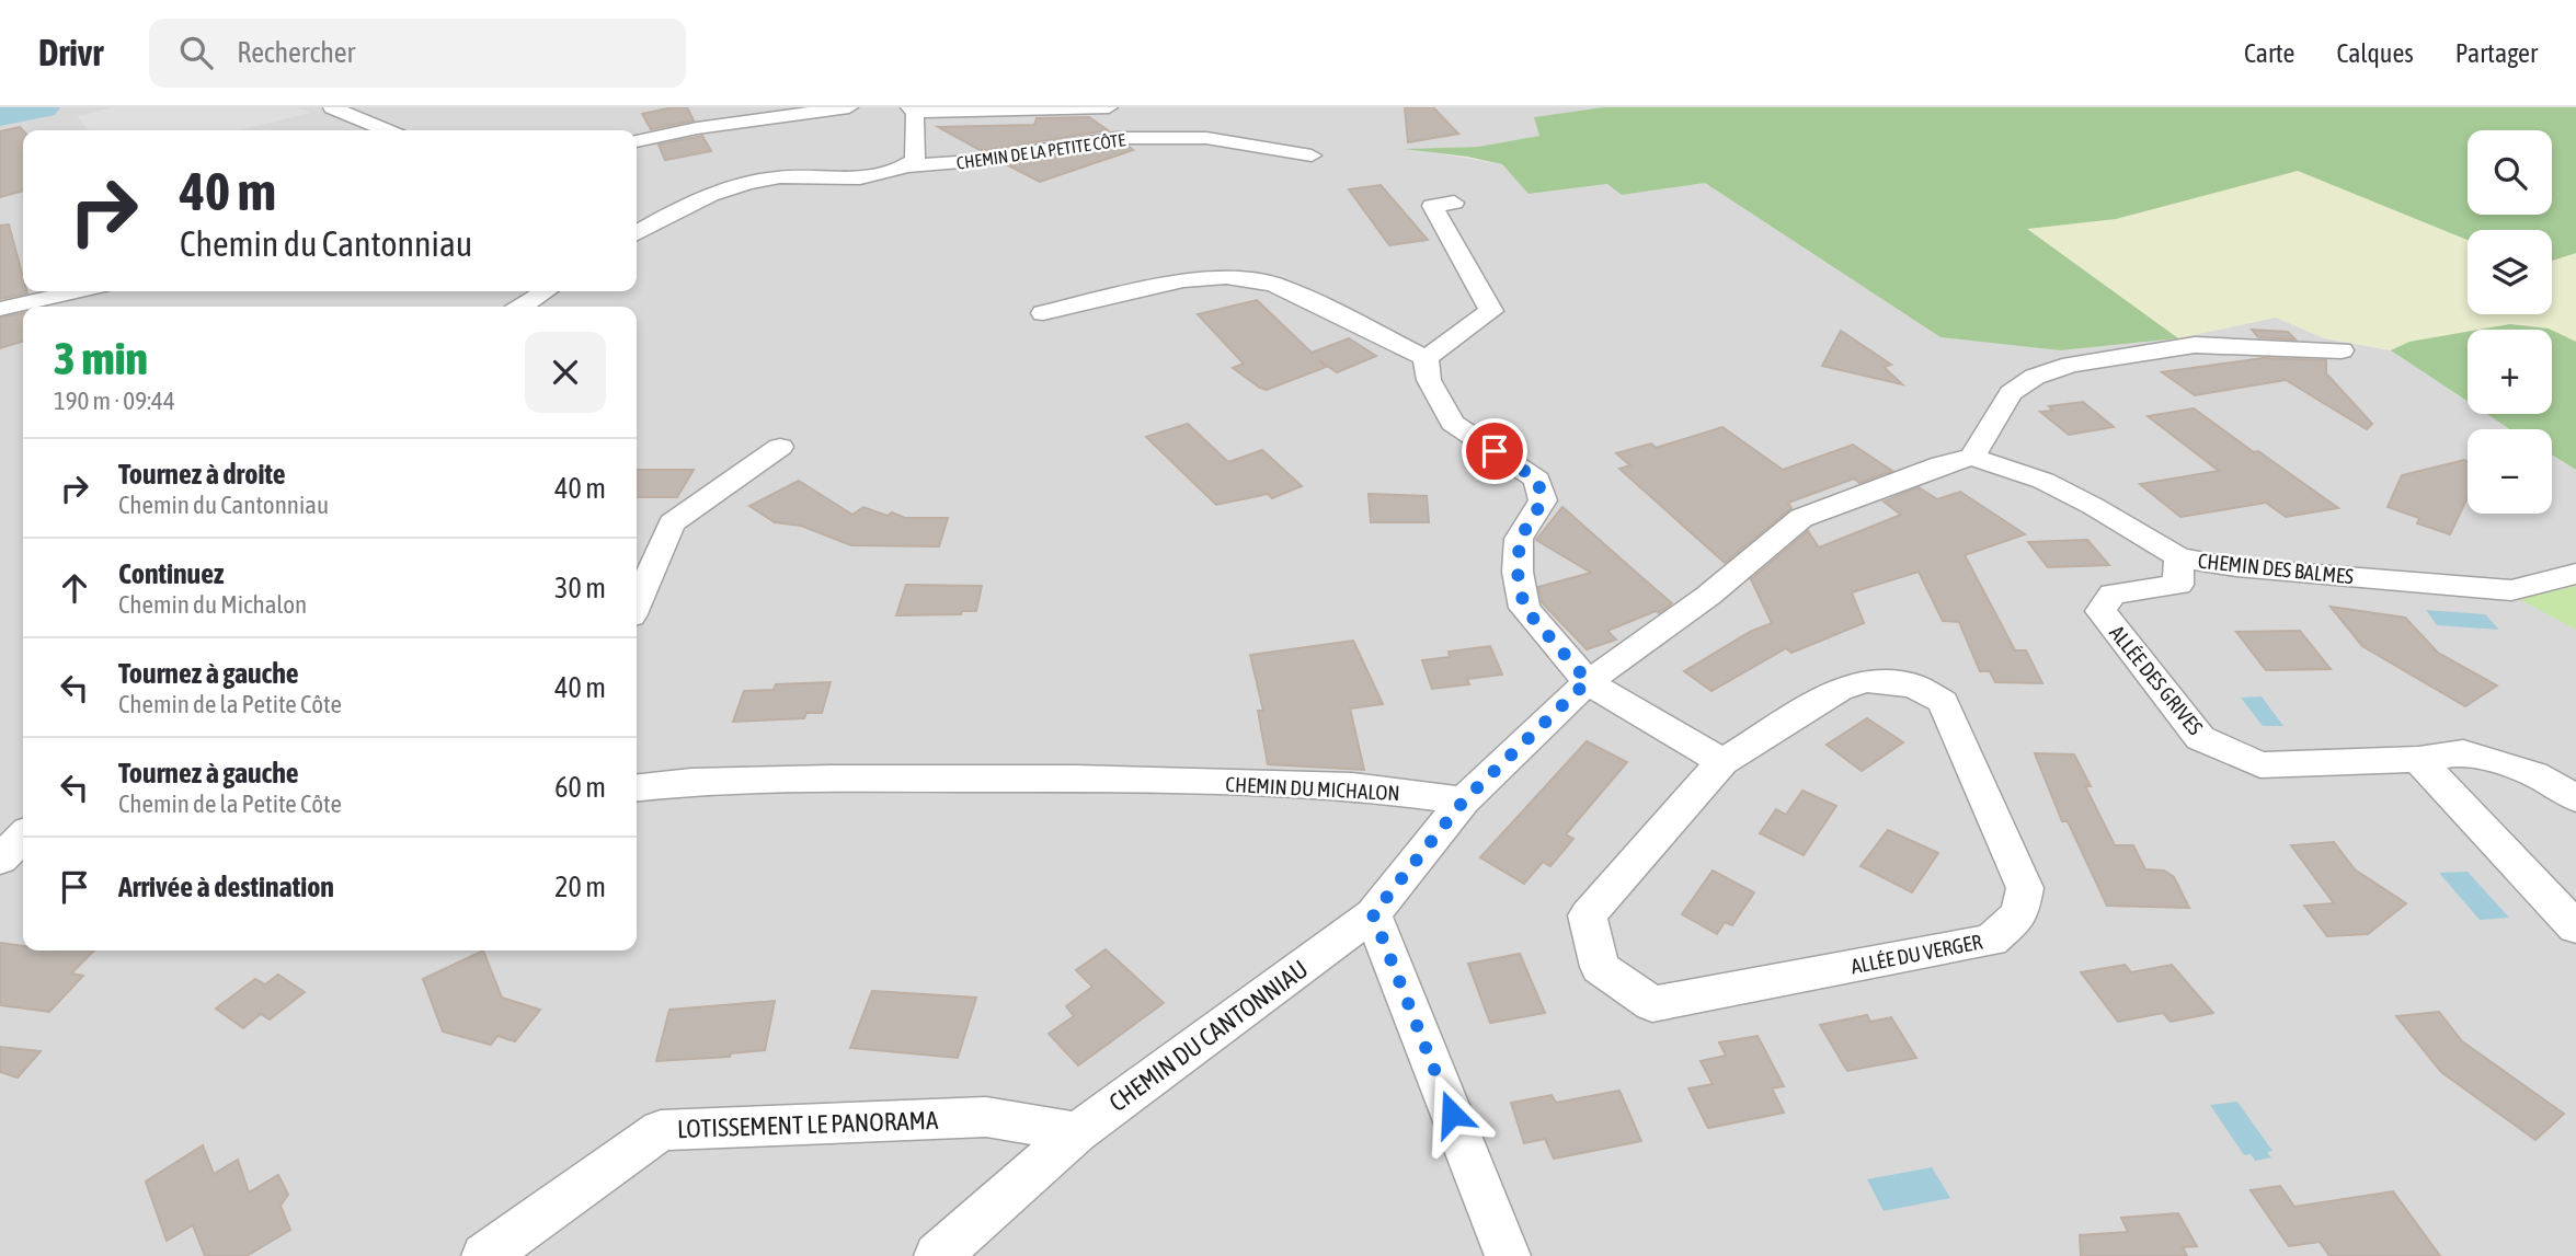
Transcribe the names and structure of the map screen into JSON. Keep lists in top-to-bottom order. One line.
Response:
{"streets":{"street":["CHEMIN DE LA PETITE CÔTE","CHEMIN DES BALMES","ALLÉE DES GRIVES","CHEMIN DU MICHALON","ALLÉE DU VERGER","CHEMIN DU CANTONNIAU","LOTISSEMENT LE PANORAMA"]},"crossings":[["CHEMIN DES BALMES","ALLÉE DES GRIVES"],["CHEMIN DU MICHALON","CHEMIN DU CANTONNIAU"],["CHEMIN DU CANTONNIAU","LOTISSEMENT LE PANORAMA"]],"page":{"header":"Drivr","search":"Rechercher","nav":["Carte","Calques","Partager"],"map_buttons":["+","−"],"turn":["40 m","Chemin du Cantonniau"],"heading":["3 min","190 m · 09:44"],"list":[{"name":"Tournez à droite","note":"Chemin du Cantonniau","value":"40 m"},{"name":"Continuez","note":"Chemin du Michalon","value":"30 m"},{"name":"Tournez à gauche","note":"Chemin de la Petite Côte","value":"40 m"},{"name":"Tournez à gauche","note":"Chemin de la Petite Côte","value":"60 m"},{"name":"Arrivée à destination","value":"20 m"}]}}
